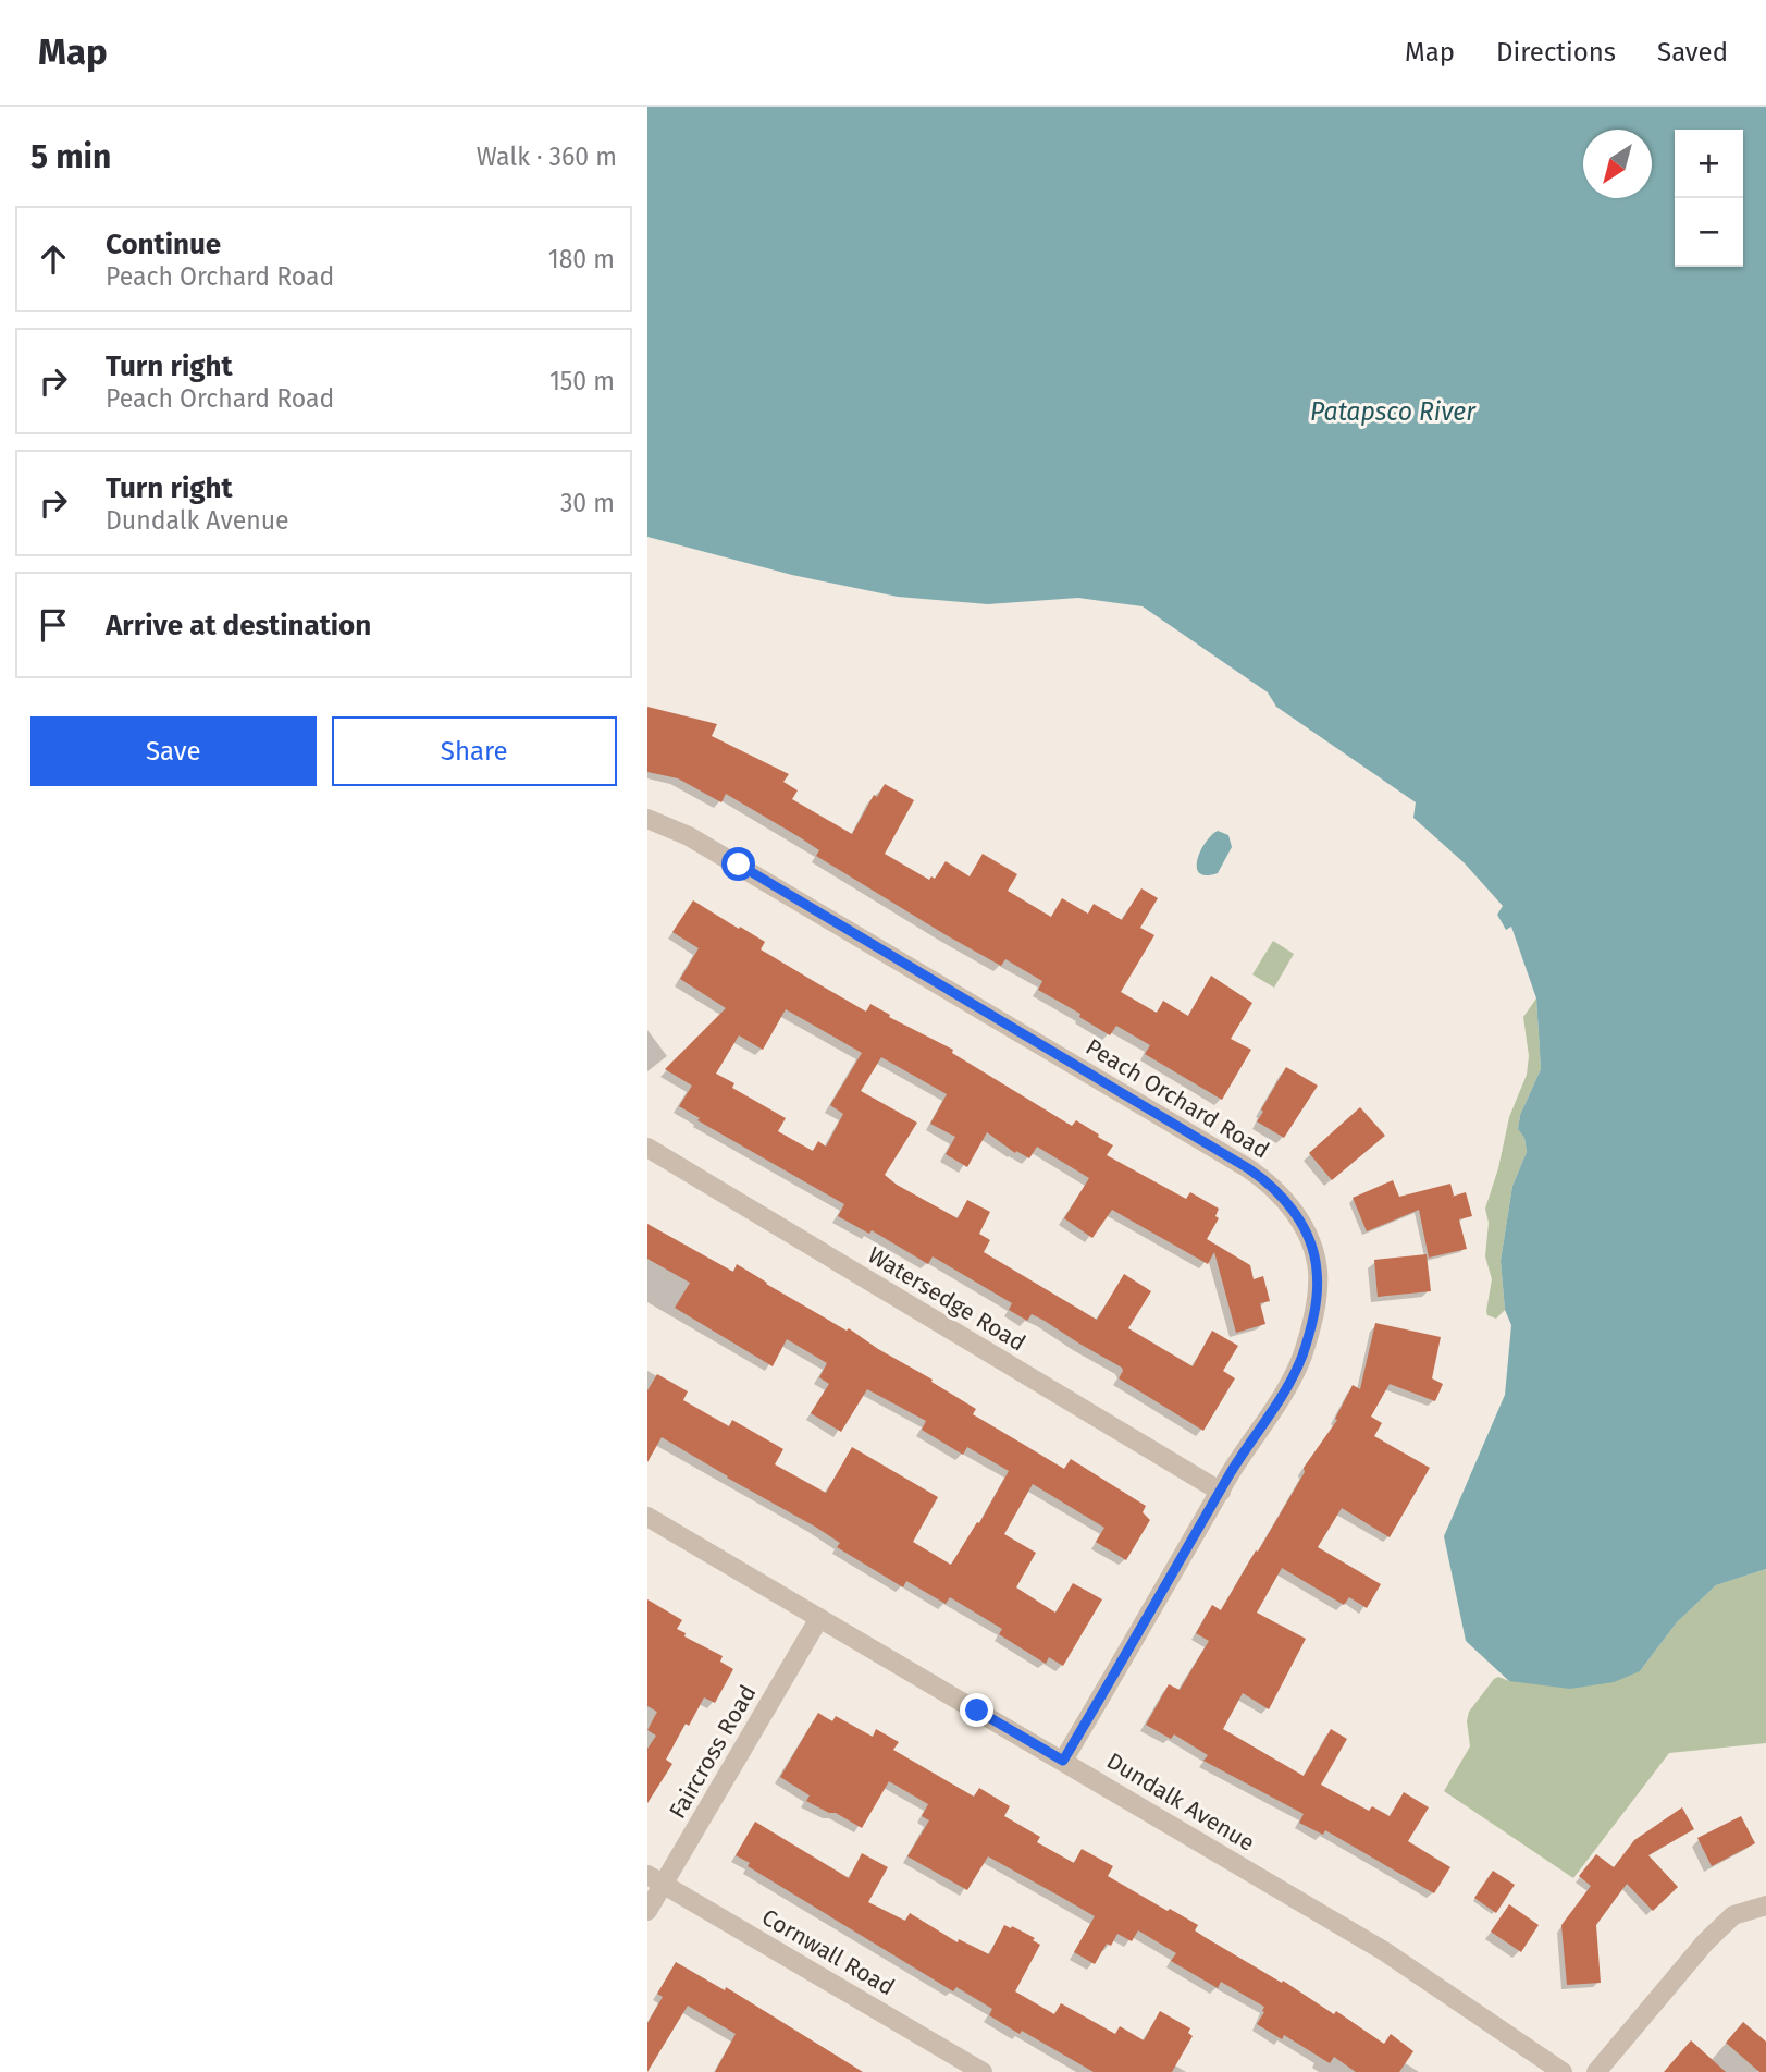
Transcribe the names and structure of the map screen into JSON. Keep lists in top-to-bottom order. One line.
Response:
{"streets":{"street":["Peach Orchard Road","Watersedge Road","Faircross Road","Dundalk Avenue","Cornwall Road"]},"crossings":[["Peach Orchard Road","Watersedge Road"],["Peach Orchard Road","Dundalk Avenue"],["Faircross Road","Dundalk Avenue"],["Faircross Road","Cornwall Road"]],"water":["Patapsco River"],"north":"bottom left","page":{"header":"Map","nav":["Map","Directions","Saved"],"heading":["5 min","Walk · 360 m"],"map_buttons":["+","−"],"list":[["Continue","Peach Orchard Road","180 m"],["Turn right","Peach Orchard Road","150 m"],["Turn right","Dundalk Avenue","30 m"],"Arrive at destination"],"buttons":["Save","Share"]}}
